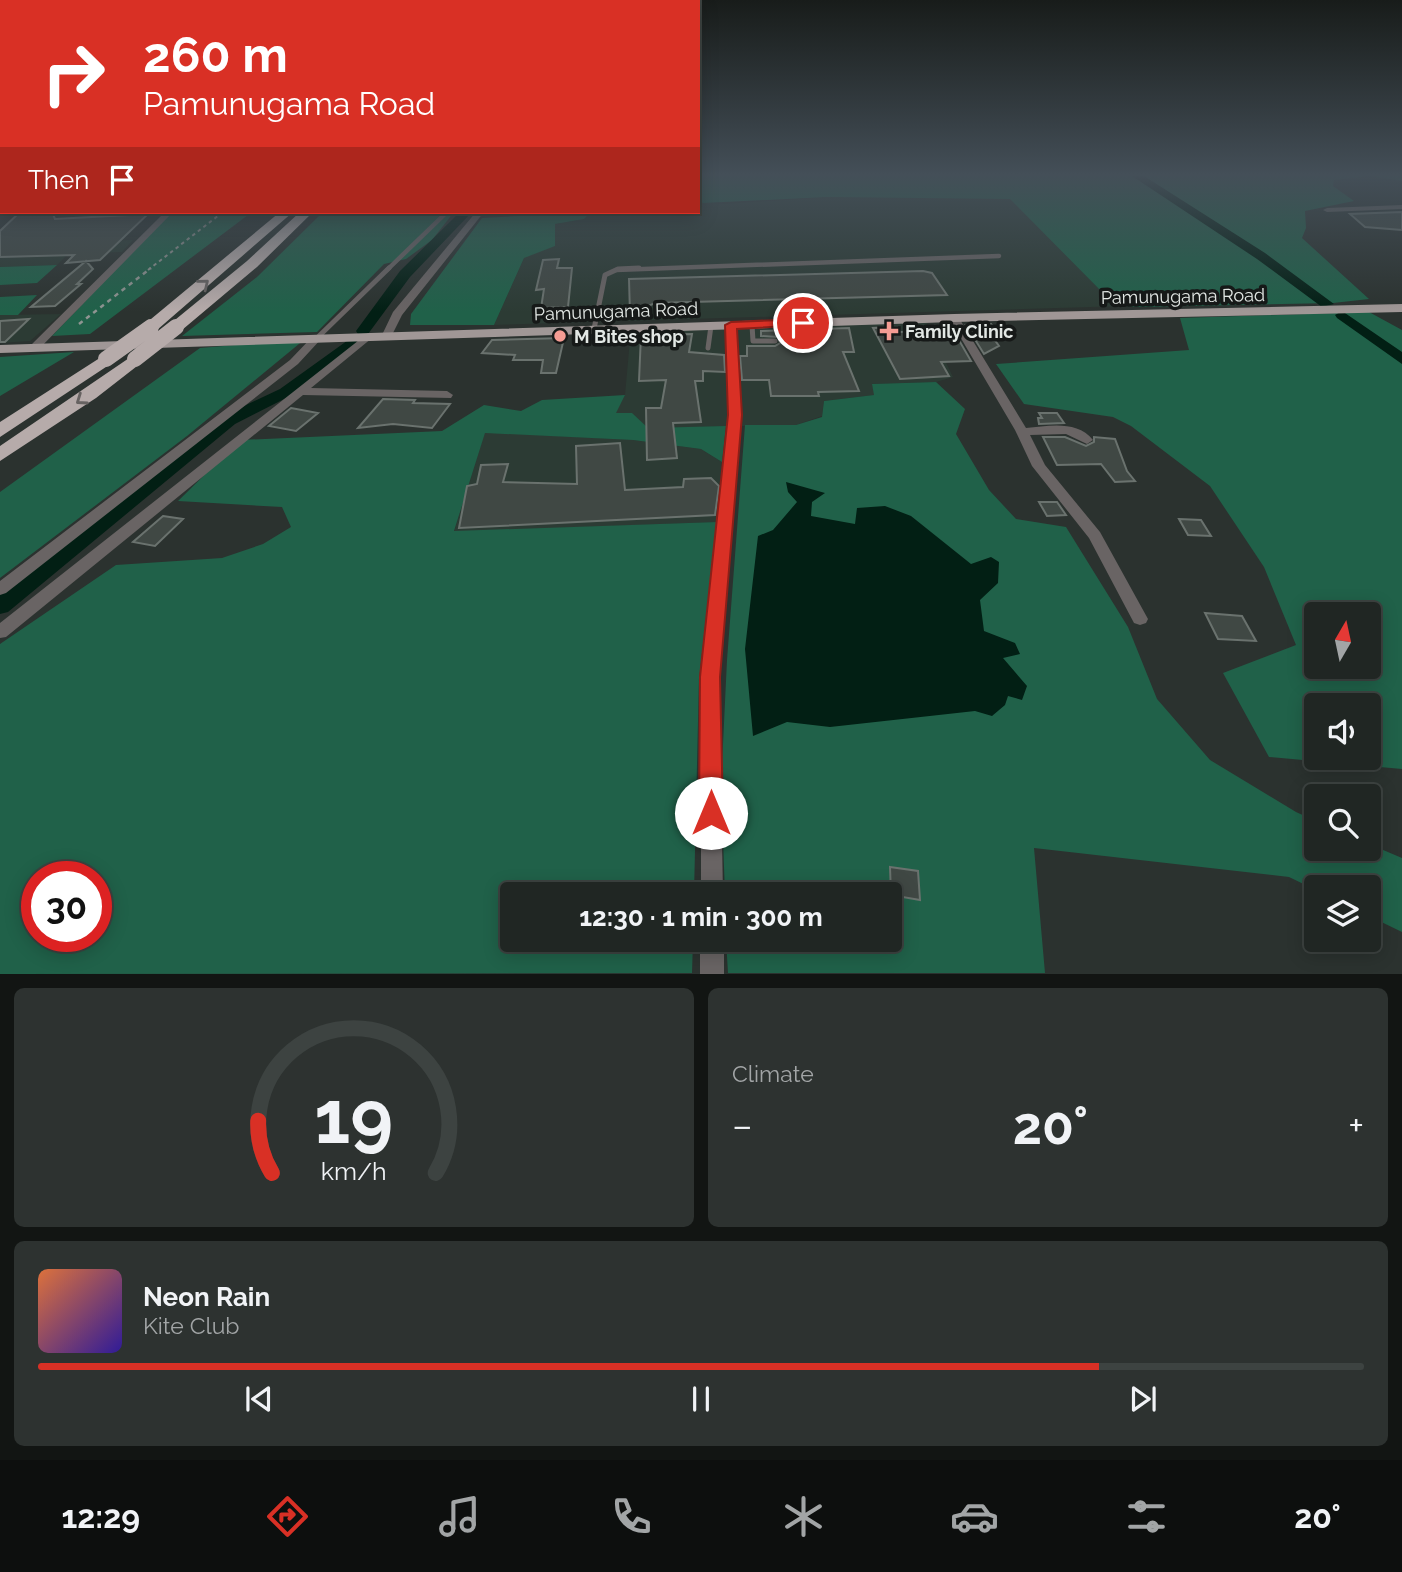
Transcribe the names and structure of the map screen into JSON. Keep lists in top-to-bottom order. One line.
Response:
{"streets":{"main road":["Pamunugama Road"]},"places":{"health":["Family Clinic"],"other":["M Bites shop"]},"north":"top","page":{"turn":["260 m","Pamunugama Road"],"then":"Then","limit":"30","trip":"12:30 · 1 min · 300 m","tile":"Climate","heat":["−","20°","+"],"song":["Neon Rain","Kite Club"],"tabs":["12:29","20°"],"gauge":["19","km/h"]}}
